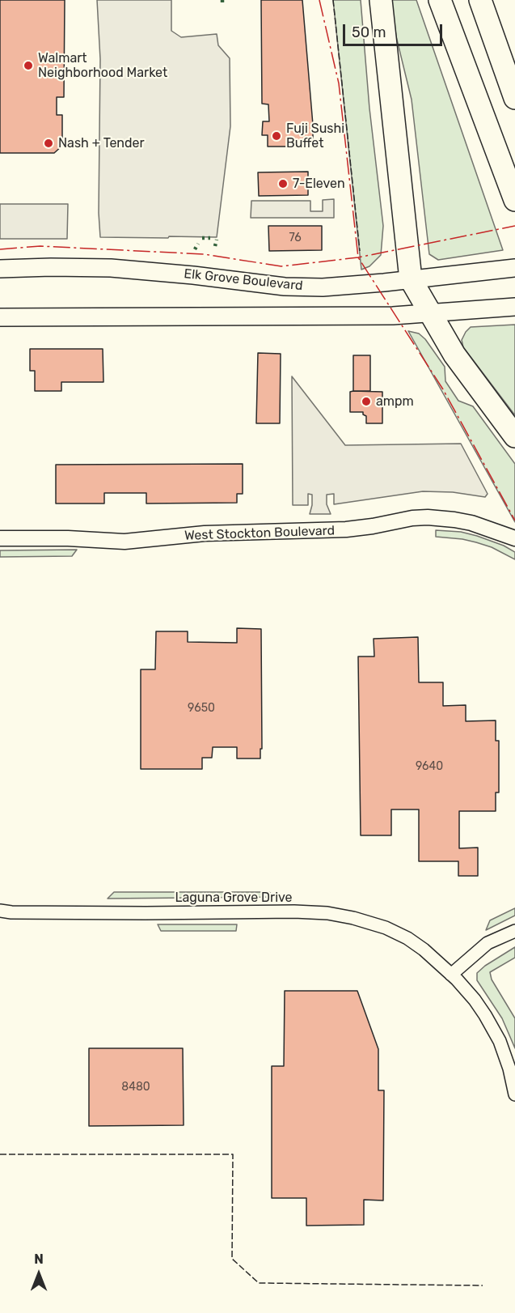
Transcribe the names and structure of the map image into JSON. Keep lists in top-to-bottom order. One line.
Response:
{"streets":{"main road":["Elk Grove Boulevard"],"street":["West Stockton Boulevard","Laguna Grove Drive"]},"places":["Walmart Neighborhood Market","Fuji Sushi Buffet","Nash + Tender","7-Eleven","ampm"],"house_numbers":["76","9650","9640","8480"],"scale_bar":"50 m","north":"top"}
